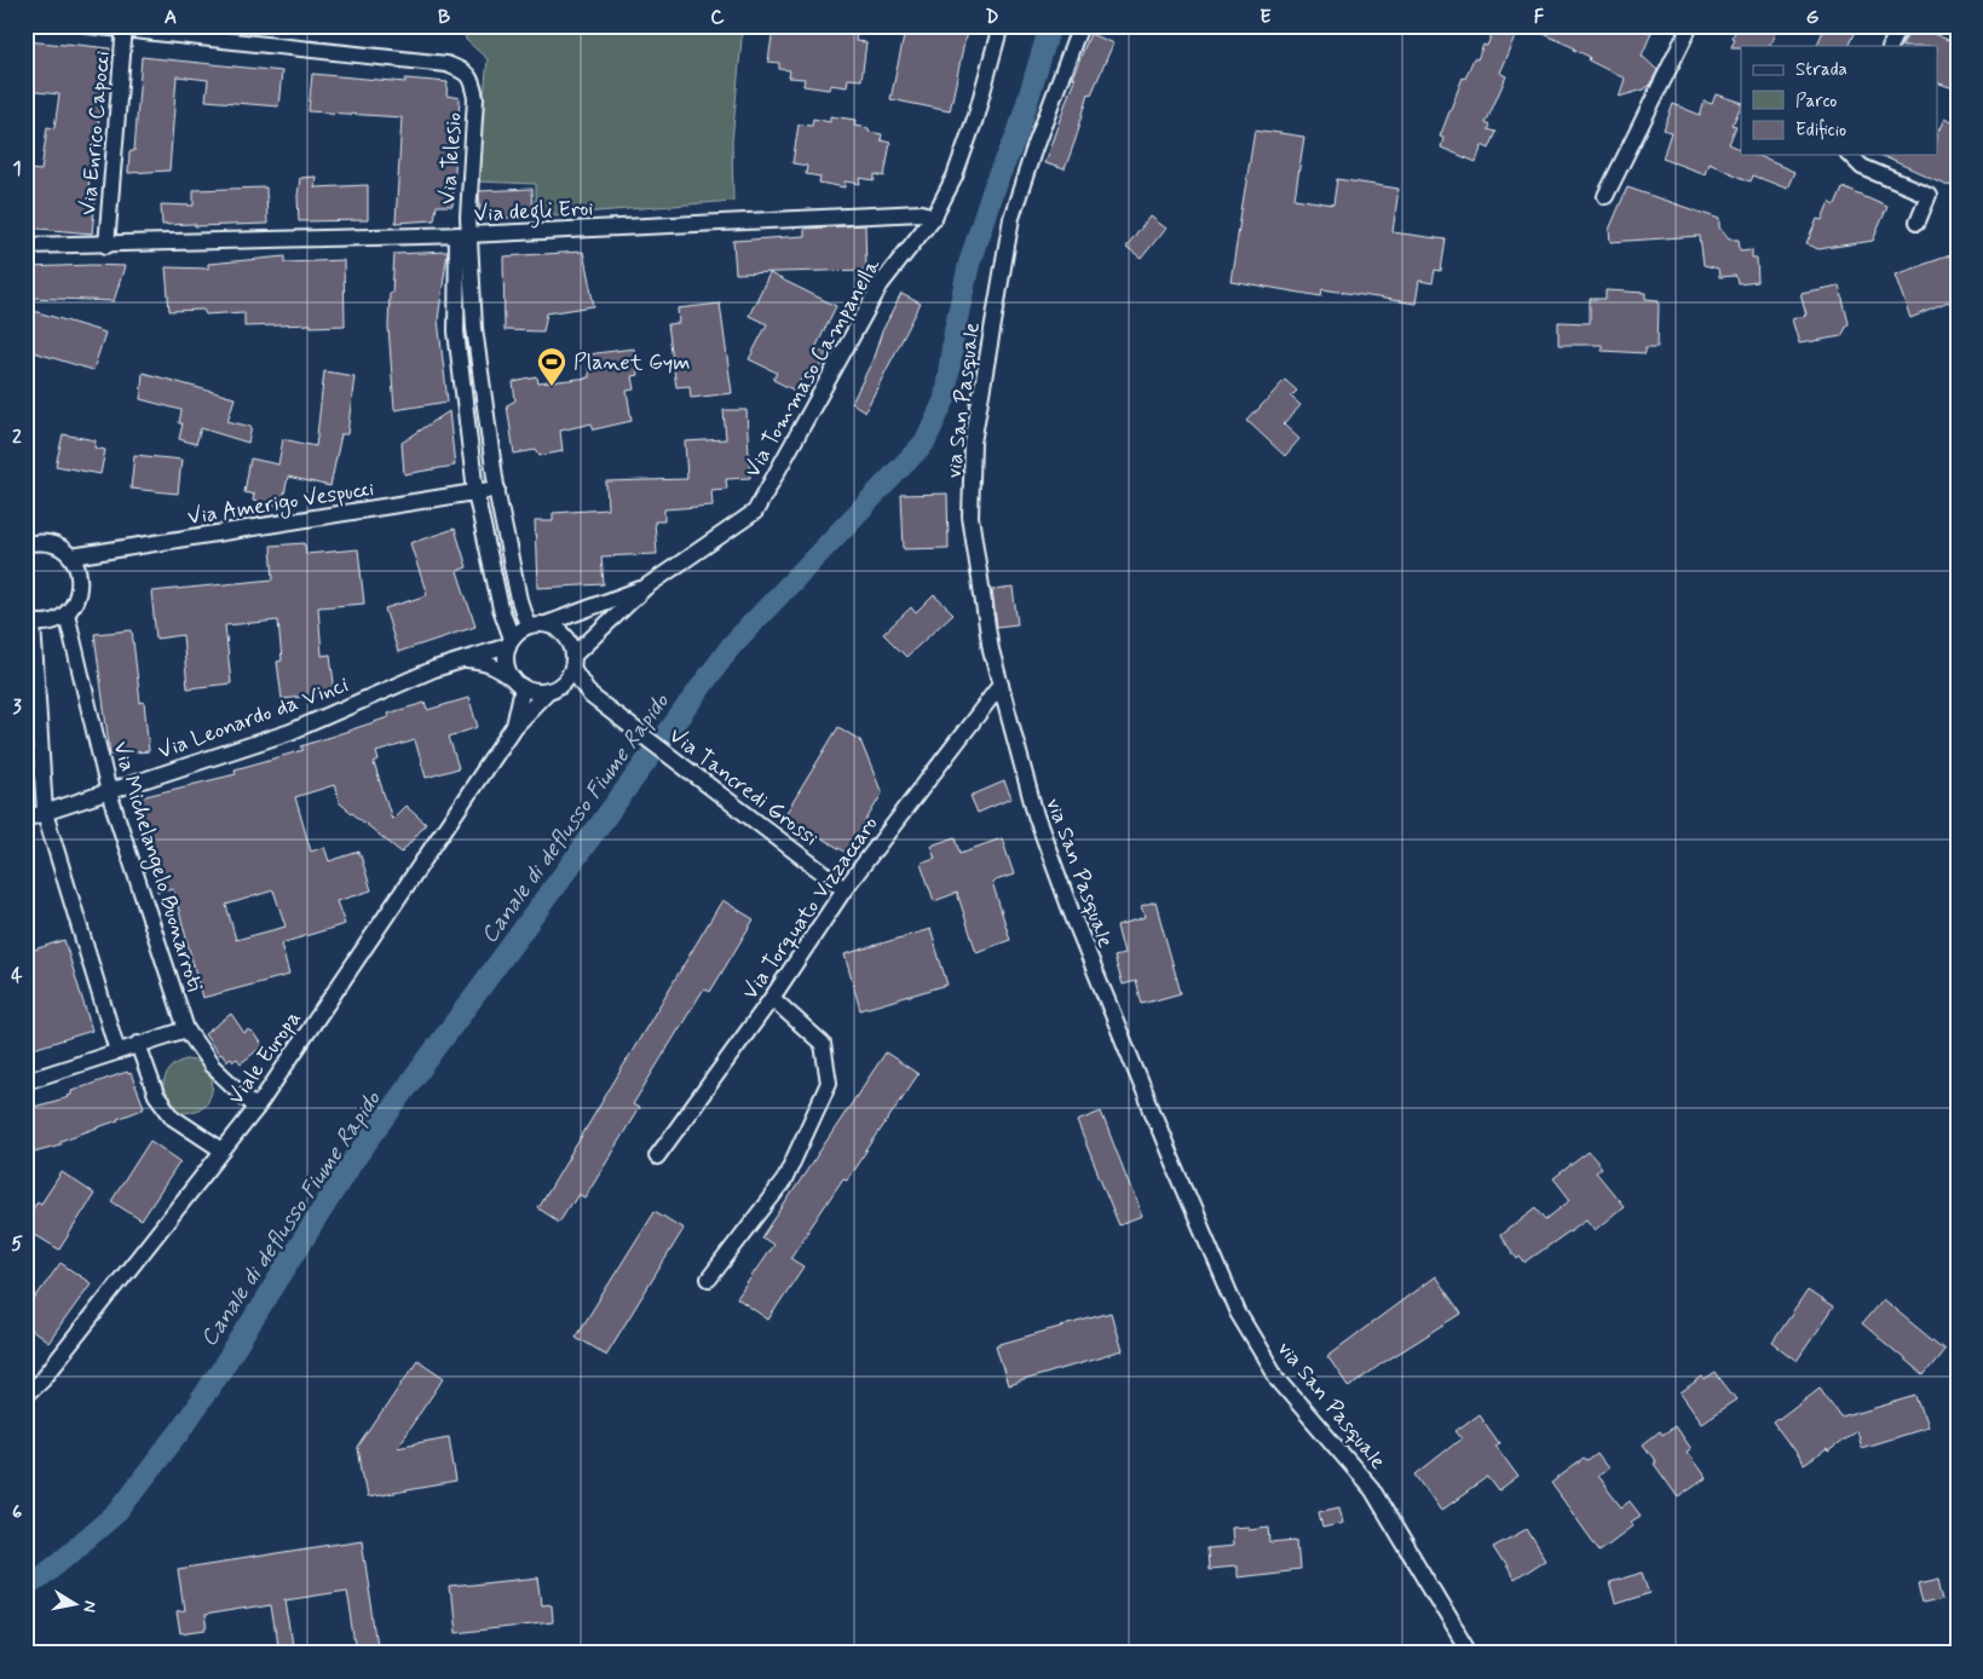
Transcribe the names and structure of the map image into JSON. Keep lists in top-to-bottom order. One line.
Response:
{"streets":{"street":["Via Enrico Capocci","Via Telesio","Via degli Eroi","Via Tommaso Campanella","via San Pasquale","Via Amerigo Vespucci","Via Leonardo da Vinci","Via Tancredi Grossi","Via Michelangelo Buonarroti","Via Torquato Vizzaccaro","Viale Europa"]},"crossings":[["Via Enrico Capocci","Via Telesio"],["Via Enrico Capocci","Via degli Eroi"],["Via Telesio","Via degli Eroi"],["Via Telesio","Via Tommaso Campanella"],["Via Telesio","Via Amerigo Vespucci"],["Via Telesio","Via Leonardo da Vinci"],["Via Telesio","Via Tancredi Grossi"],["Via Telesio","Viale Europa"],["Via degli Eroi","Via Tommaso Campanella"],["Via Tommaso Campanella","Via Leonardo da Vinci"],["Via Tommaso Campanella","Via Tancredi Grossi"],["Via Tommaso Campanella","Viale Europa"],["via San Pasquale","Via Torquato Vizzaccaro"],["Via Leonardo da Vinci","Via Tancredi Grossi"],["Via Leonardo da Vinci","Via Michelangelo Buonarroti"],["Via Leonardo da Vinci","Viale Europa"],["Via Tancredi Grossi","Via Torquato Vizzaccaro"],["Via Tancredi Grossi","Viale Europa"],["Via Michelangelo Buonarroti","Viale Europa"]],"water":["Canale di deflusso Fiume Rapido"],"places":{"sports":["Planet Gym"]},"legend":["Strada","Parco","Edificio"],"north":"right","grid":{"columns":["A","B","C","D","E","F","G"],"rows":["1","2","3","4","5","6"]}}
